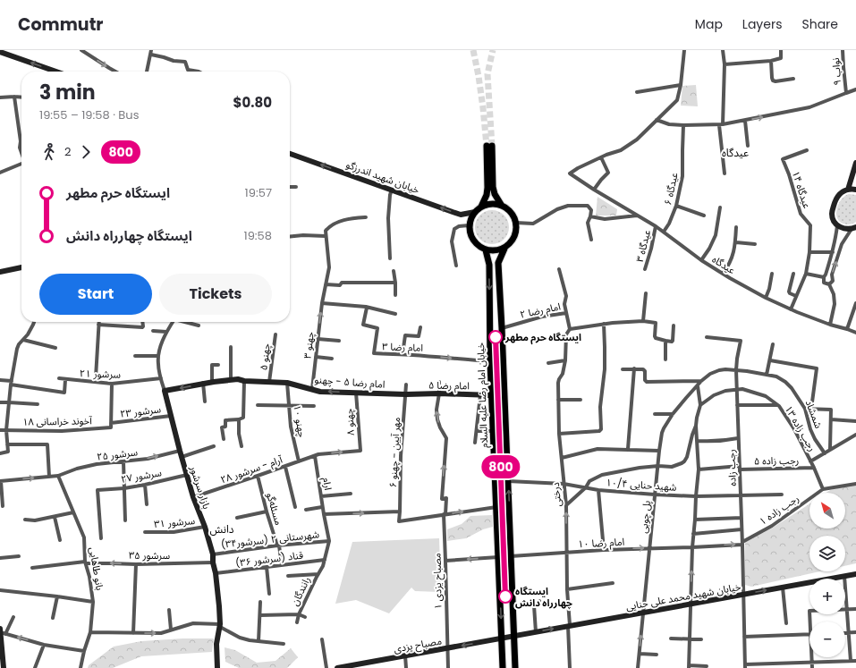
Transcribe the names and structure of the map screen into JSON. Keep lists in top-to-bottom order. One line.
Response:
{"streets":{"main road":["خیابان شهید اندرزگو","امام رضا ۵ - چهنو","امام رضا ۵","خیابان امام رضا علیه السلام","بازار سرشور","خیابان شهید محمد علی حنایی","مصباح یزدی"],"street":["نواب ۹","عیدگاه ۶","عیدگاه ۱۴","عیدگاه ۳","عیدگاه","امام رضا ۲","چهنو ۳","امام رضا ۳","چهنو ۵","سرشور ۲۱","سرشور ۲۳","شمشاد","آخوند خراسانی ۱۸","چهنو ۱۰","چهنو ۸","رجب زاده ۱۳","مهر آیین - چهنو ۶","سرشور ۲۵","رجب زاده ۵","رجب زاده","آرام - سرشور ۲۸","سرشور ۲۷","ارام","شهید حنایی ۱۰/۴","درختی","مسئله‌گو","رجب زاده ۱","پل چوبی","سرشور ۳۱","شهرستانی ۲ (سرشور۳۴)","امام رضا ۱۰","سرشور ۳۵","قناد (سرشور ۳۶)","بانو طاهایی","مصباح یزدی ۱","رانندگان"]},"crossings":[["خیابان شهید اندرزگو","خیابان امام رضا علیه السلام"],["عیدگاه ۶","عیدگاه"],["عیدگاه ۱۴","عیدگاه"],["عیدگاه ۳","عیدگاه"],["امام رضا ۲","درختی"],["چهنو ۳","امام رضا ۵ - چهنو"],["امام رضا ۳","خیابان امام رضا علیه السلام"],["چهنو ۵","امام رضا ۵ - چهنو"],["سرشور ۲۱","بازار سرشور"],["امام رضا ۵ - چهنو","امام رضا ۵"],["امام رضا ۵ - چهنو","چهنو ۱۰"],["امام رضا ۵ - چهنو","چهنو ۸"],["امام رضا ۵ - چهنو","مهر آیین - چهنو ۶"],["امام رضا ۵ - چهنو","بازار سرشور"],["امام رضا ۵","خیابان امام رضا علیه السلام"],["امام رضا ۵","مهر آیین - چهنو ۶"],["امام رضا ۵","مصباح یزدی ۱"],["خیابان امام رضا علیه السلام","مصباح یزدی"],["سرشور ۲۳","آخوند خراسانی ۱۸"],["سرشور ۲۳","بازار سرشور"],["شمشاد","رجب زاده"],["چهنو ۱۰","آرام - سرشور ۲۸"],["چهنو ۸","آرام - سرشور ۲۸"],["رجب زاده ۱۳","رجب زاده ۵"],["رجب زاده ۱۳","رجب زاده"],["رجب زاده ۱۳","رجب زاده ۱"],["مهر آیین - چهنو ۶","مصباح یزدی ۱"],["سرشور ۲۵","بازار سرشور"],["سرشور ۲۵","بانو طاهایی"],["رجب زاده ۵","رجب زاده"],["رجب زاده","شهید حنایی ۱۰/۴"],["رجب زاده","رجب زاده ۱"],["رجب زاده","امام رضا ۱۰"],["رجب زاده","خیابان شهید محمد علی حنایی"],["آرام - سرشور ۲۸","ارام"],["آرام - سرشور ۲۸","بازار سرشور"],["آرام - سرشور ۲۸","مسئله‌گو"],["سرشور ۲۷","بازار سرشور"],["ارام","رانندگان"],["شهید حنایی ۱۰/۴","درختی"],["شهید حنایی ۱۰/۴","پل چوبی"],["بازار سرشور","سرشور ۳۱"],["بازار سرشور","شهرستانی ۲ (سرشور۳۴)"],["بازار سرشور","سرشور ۳۵"],["بازار سرشور","قناد (سرشور ۳۶)"],["درختی","امام رضا ۱۰"],["درختی","خیابان شهید محمد علی حنایی"],["مسئله‌گو","شهرستانی ۲ (سرشور۳۴)"],["مسئله‌گو","قناد (سرشور ۳۶)"],["رجب زاده ۱","امام رضا ۱۰"],["پل چوبی","امام رضا ۱۰"],["پل چوبی","خیابان شهید محمد علی حنایی"],["شهرستانی ۲ (سرشور۳۴)","رانندگان"],["سرشور ۳۵","بانو طاهایی"],["قناد (سرشور ۳۶)","رانندگان"],["مصباح یزدی ۱","مصباح یزدی"],["خیابان شهید محمد علی حنایی","مصباح یزدی"]],"one_way":["خیابان شهید اندرزگو","امام رضا ۳","سرشور ۲۵","مصباح یزدی ۱"],"districts":["عیدگاه","دانش"],"places":["ایستگاه حرم مطهر","ایستگاه چهارراه دانش"],"lines":["bus line 800"],"north":"top left","page":{"header":"Commutr","nav":["Map","Layers","Share"],"on_map":"800","heading":["3 min","19:55 – 19:58 · Bus","$0.80"],"legs":["2","800"],"list":[{"name":"ایستگاه حرم مطهر","value":"19:57"},{"name":"ایستگاه چهارراه دانش","value":"19:58"}],"buttons":["Start","Tickets"],"map_buttons":["+","−"]}}
